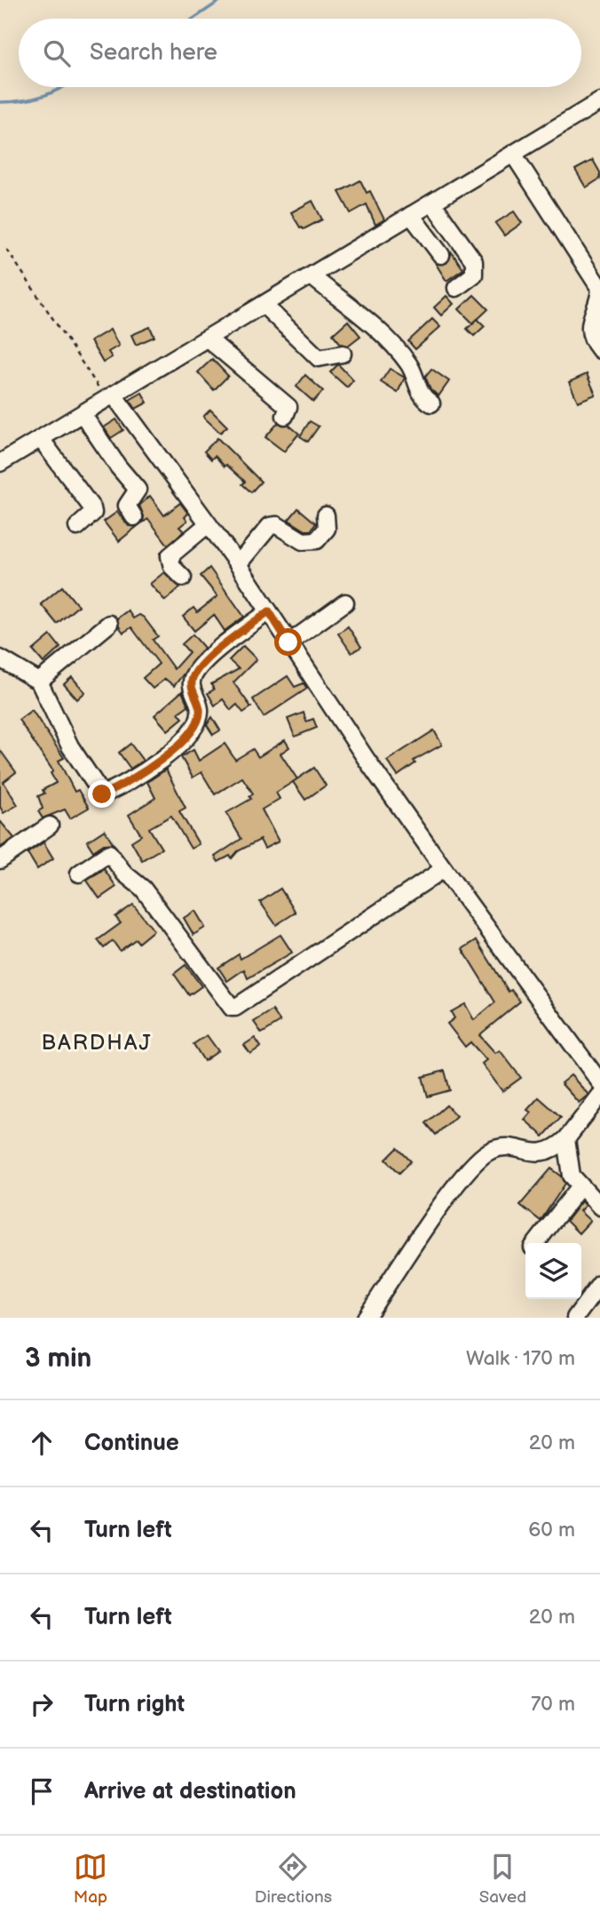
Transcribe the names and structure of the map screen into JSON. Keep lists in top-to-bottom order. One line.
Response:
{"districts":["BARDHAJ"],"page":{"search":"Search here","heading":["3 min","Walk · 170 m"],"list":[["Continue","20 m"],["Turn left","60 m"],["Turn left","20 m"],["Turn right","70 m"],"Arrive at destination"],"nav":["Map","Directions","Saved"]}}
